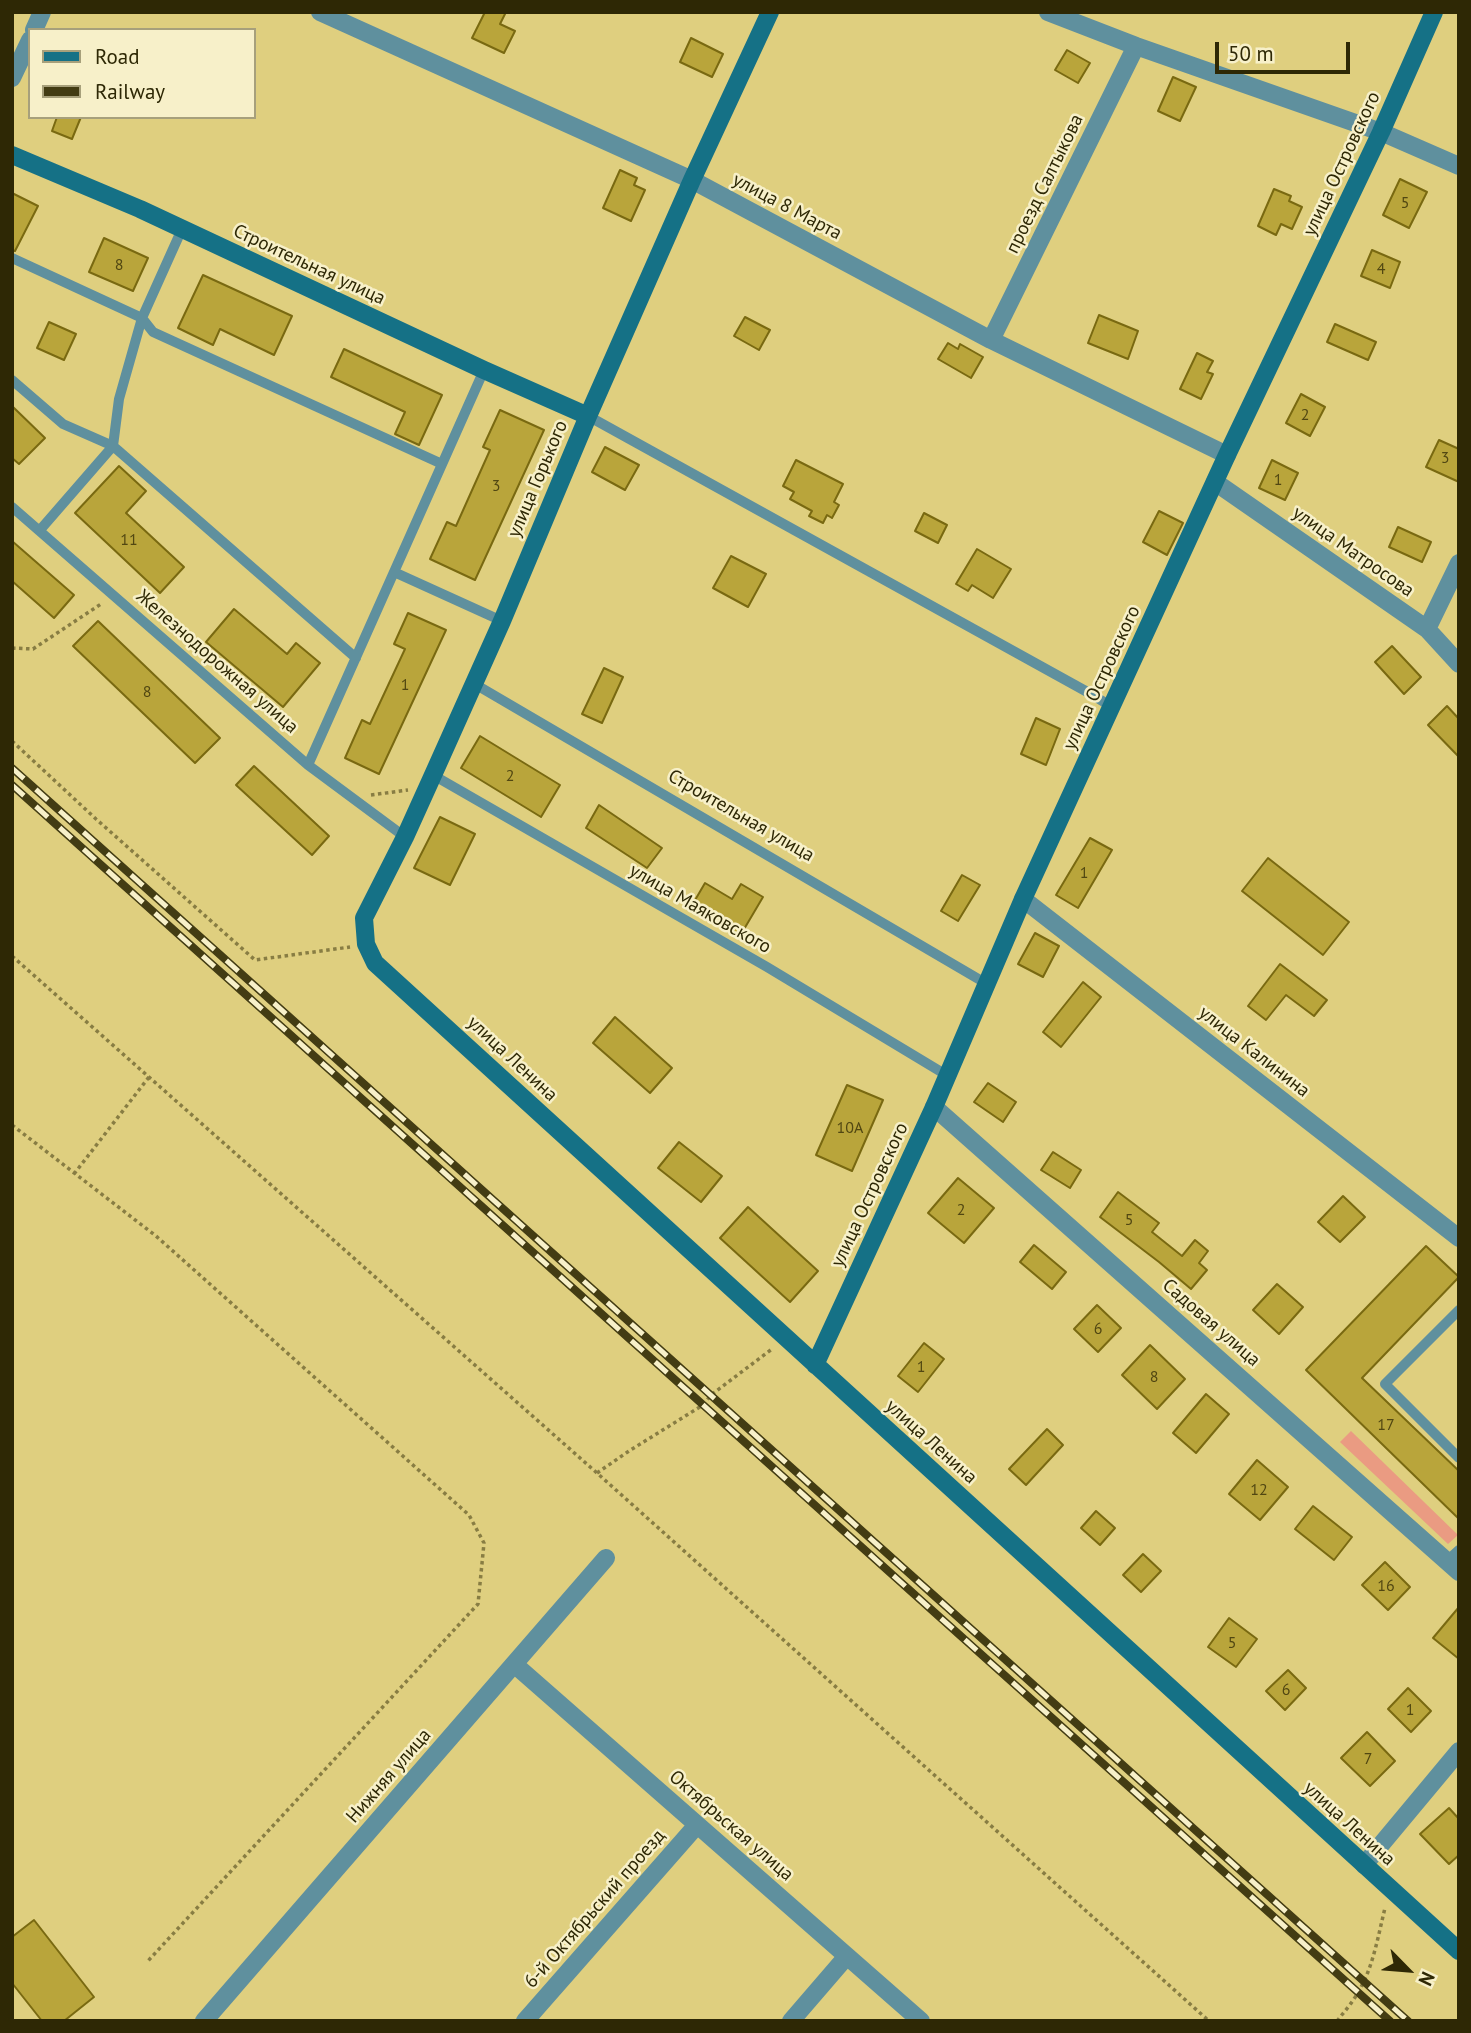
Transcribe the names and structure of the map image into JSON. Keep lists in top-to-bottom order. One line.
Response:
{"streets":{"street":["улица Островского","проезд Салтыкова","улица 8 Марта","Строительная улица","улица Горького","улица Матросова","улица Калинина","улица Ленина","Садовая улица","Нижняя улица","Октябрьская улица","6-й Октябрьский проезд"],"lane":["Железнодорожная улица","улица Маяковского"]},"crossings":[["улица Островского","улица 8 Марта"],["улица Островского","Строительная улица"],["улица Островского","улица Матросова"],["улица Островского","улица Маяковского"],["улица Островского","улица Калинина"],["улица Островского","улица Ленина"],["улица Островского","Садовая улица"],["проезд Салтыкова","улица 8 Марта"],["улица 8 Марта","улица Горького"],["Строительная улица","улица Горького"],["улица Горького","Железнодорожная улица"],["улица Горького","улица Маяковского"],["улица Горького","улица Ленина"],["Нижняя улица","Октябрьская улица"],["Октябрьская улица","6-й Октябрьский проезд"]],"house_numbers":["5","8","4","2","3","1","3","11","1","8","2","1","10А","2","5","6","1","8","17","12","16","5","6","1","7"],"legend":["Road","Railway"],"scale_bar":"50 m","north":"bottom right"}
